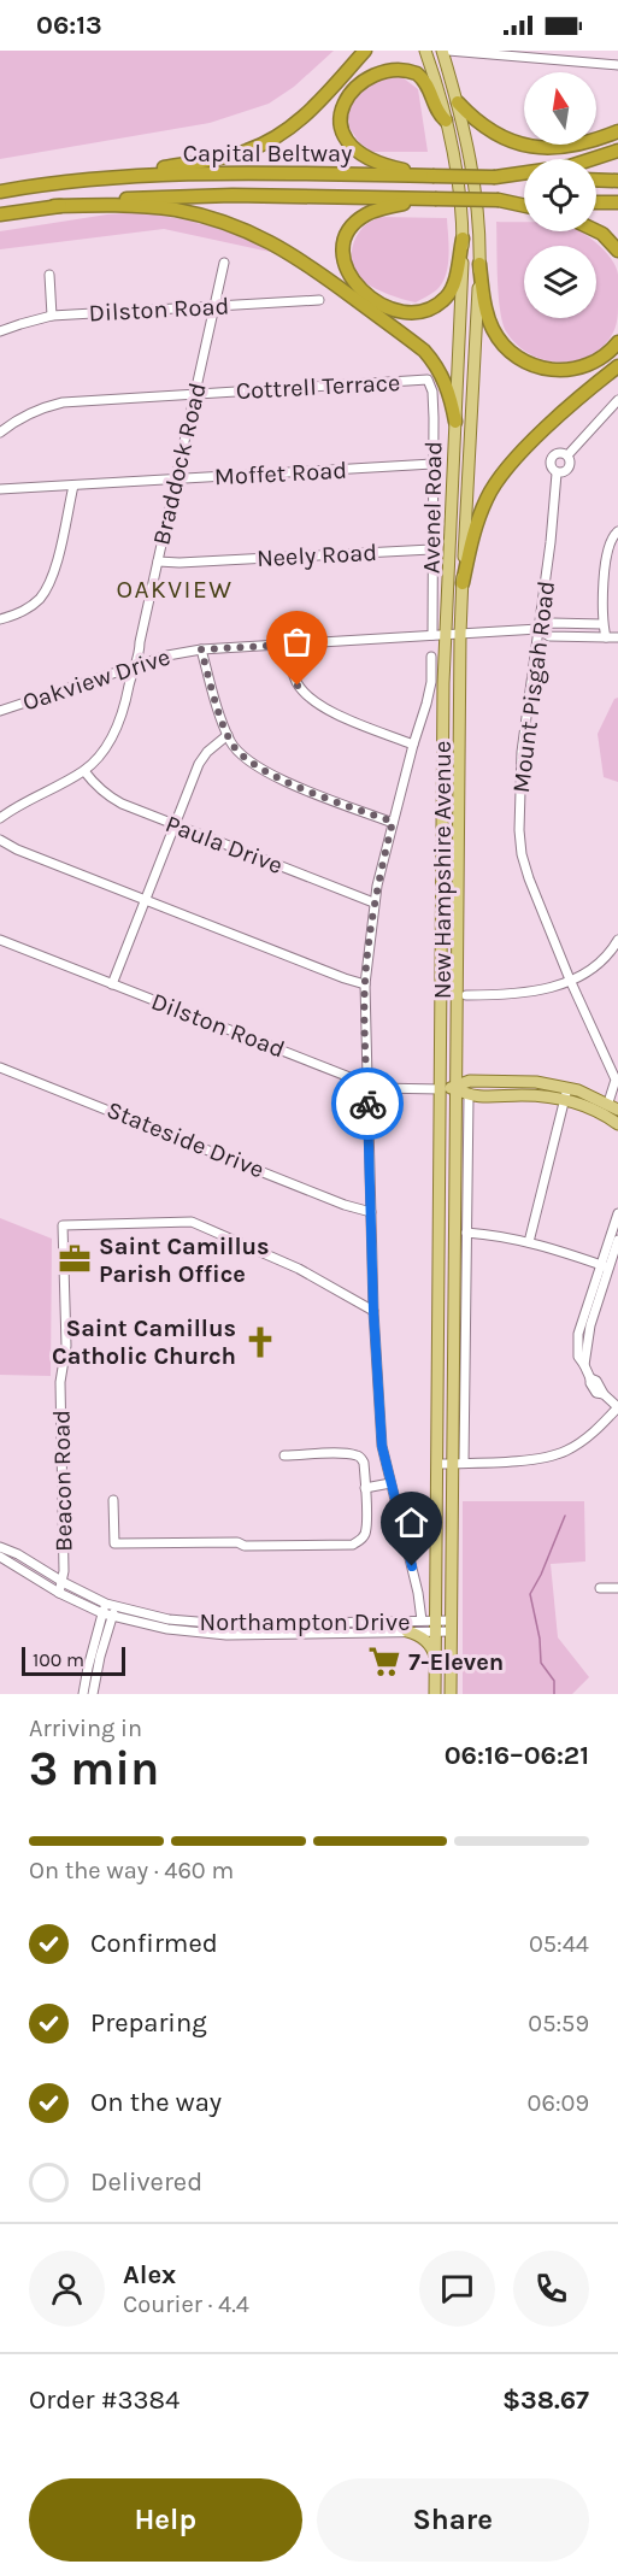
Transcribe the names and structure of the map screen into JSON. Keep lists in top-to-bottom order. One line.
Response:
{"streets":{"highway":["Capital Beltway"],"main road":["New Hampshire Avenue"],"street":["Dilston Road","Cottrell Terrace","Braddock Road","Moffet Road","Avenel Road","Neely Road","Oakview Drive","Mount Pisgah Road","Paula Drive","Stateside Drive","Beacon Road","Northampton Drive"]},"crossings":[["Dilston Road","Braddock Road"],["Dilston Road","New Hampshire Avenue"],["Cottrell Terrace","Braddock Road"],["Cottrell Terrace","Avenel Road"],["Braddock Road","Moffet Road"],["Braddock Road","Neely Road"],["Braddock Road","Oakview Drive"],["Braddock Road","Paula Drive"],["Moffet Road","Avenel Road"],["Avenel Road","Neely Road"],["Avenel Road","Oakview Drive"],["Oakview Drive","Mount Pisgah Road"],["Oakview Drive","New Hampshire Avenue"],["New Hampshire Avenue","Northampton Drive"],["Beacon Road","Northampton Drive"]],"districts":["OAKVIEW"],"places":{"office":["Saint Camillus Parish Office"],"church":["Saint Camillus Catholic Church"],"supermarket":["7-Eleven"]},"scale_bar":"100 m","north":"top","page":{"status":"06:13","scale":"100 m","heading":["3 min","Arriving in","06:16–06:21"],"panel":["Alex","Courier · 4.4","Order #3384","$38.67"],"bar":"On the way · 460 m","list":[["Confirmed","05:44"],["Preparing","05:59"],["On the way","06:09"],"Delivered"],"buttons":["Help","Share"]}}
